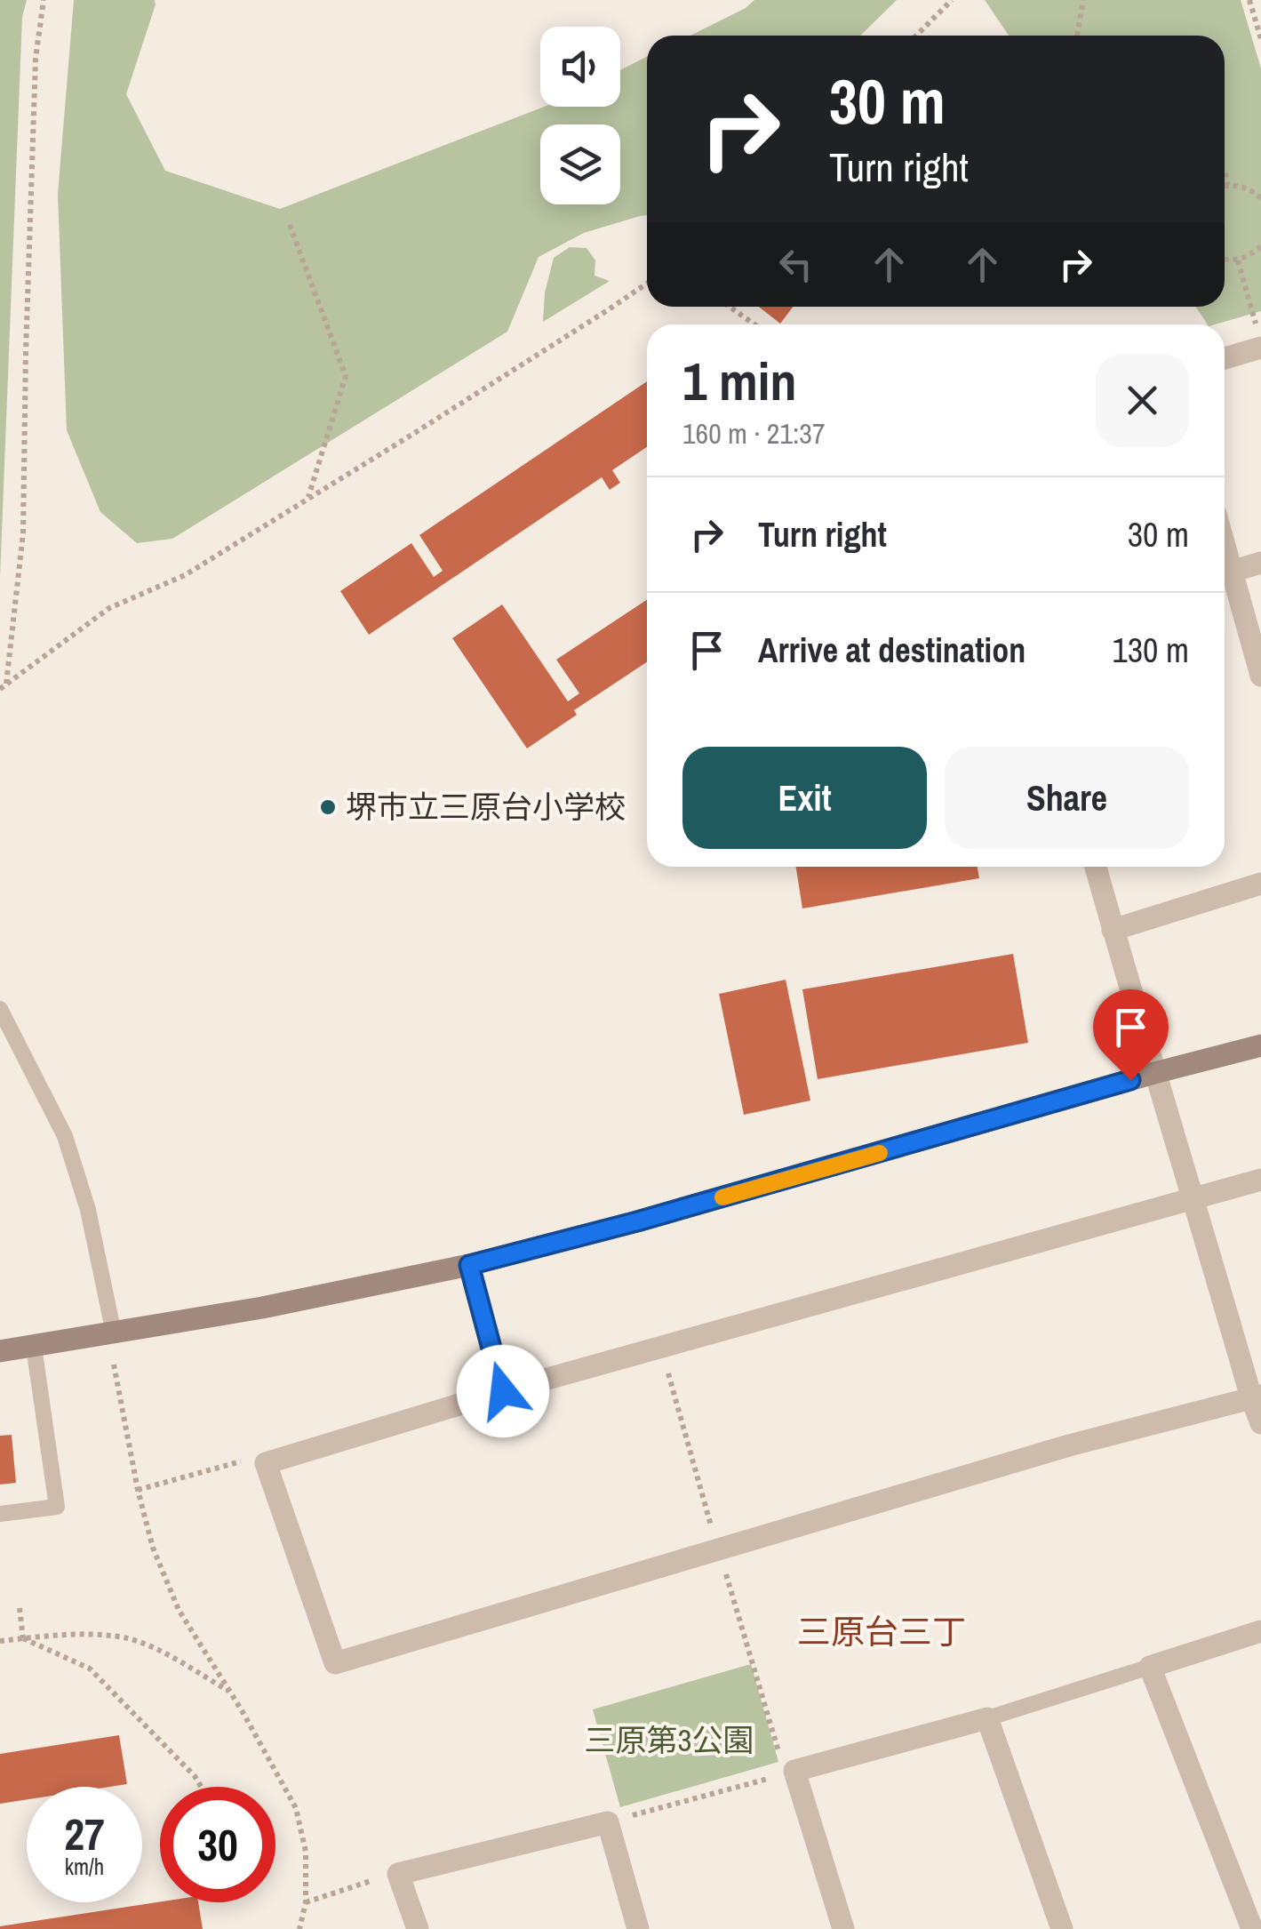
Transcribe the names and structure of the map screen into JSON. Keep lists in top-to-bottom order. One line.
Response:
{"districts":["三原台三丁"],"parks":["三原第3公園"],"places":["堺市立三原台小学校"],"page":{"turn":["30 m","Turn right"],"heading":["1 min","160 m · 21:37"],"list":[{"name":"Turn right","value":"30 m"},{"name":"Arrive at destination","value":"130 m"}],"buttons":["Exit","Share"],"speed":"27 km/h","limit":"30"}}
